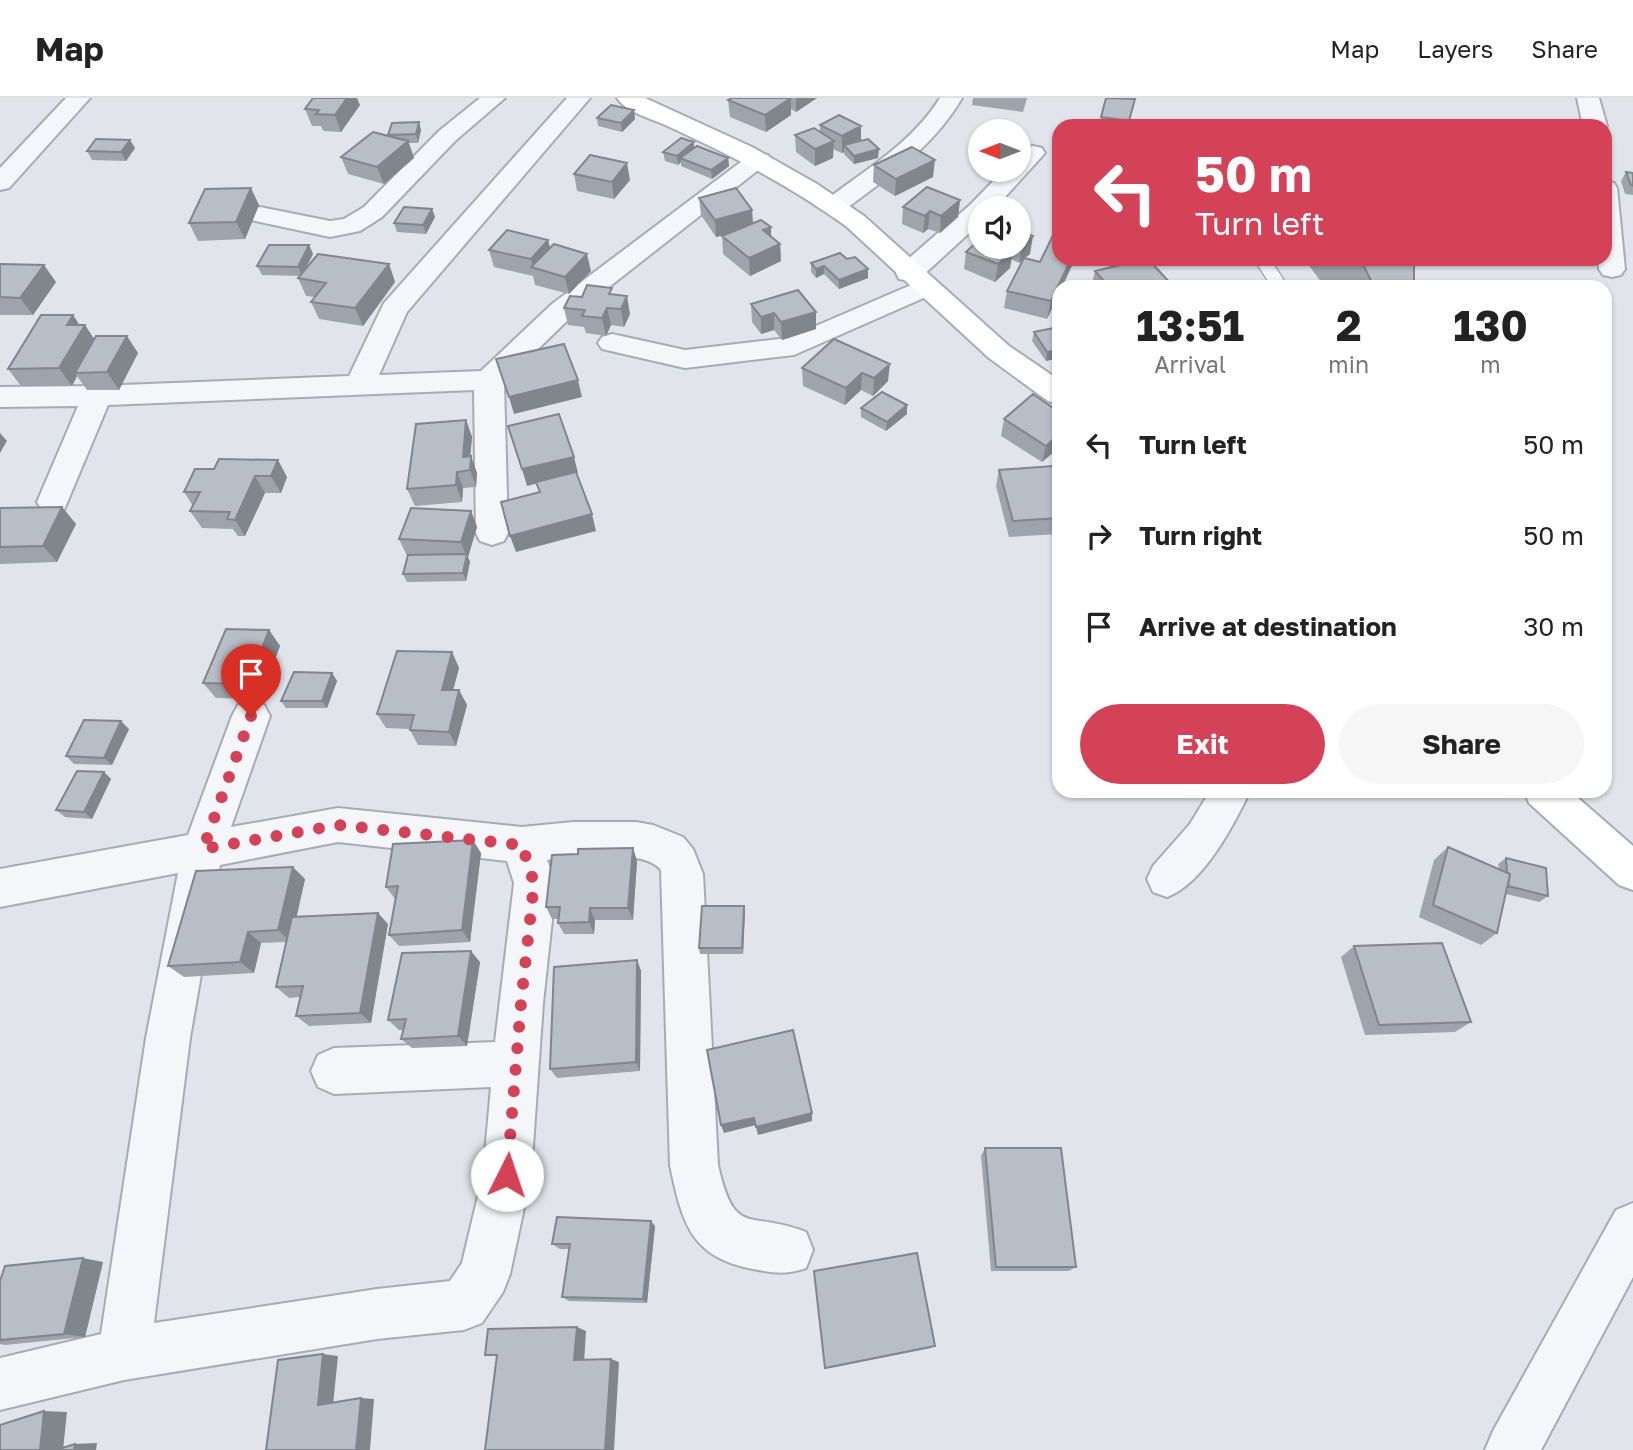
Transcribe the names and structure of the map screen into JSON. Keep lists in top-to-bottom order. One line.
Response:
{"north":"left","page":{"header":"Map","nav":["Map","Layers","Share"],"turn":["50 m","Turn left"],"eta":["13:51","Arrival","2","min","130","m"],"list":[{"name":"Turn left","value":"50 m"},{"name":"Turn right","value":"50 m"},{"name":"Arrive at destination","value":"30 m"}],"buttons":["Exit","Share"]}}
